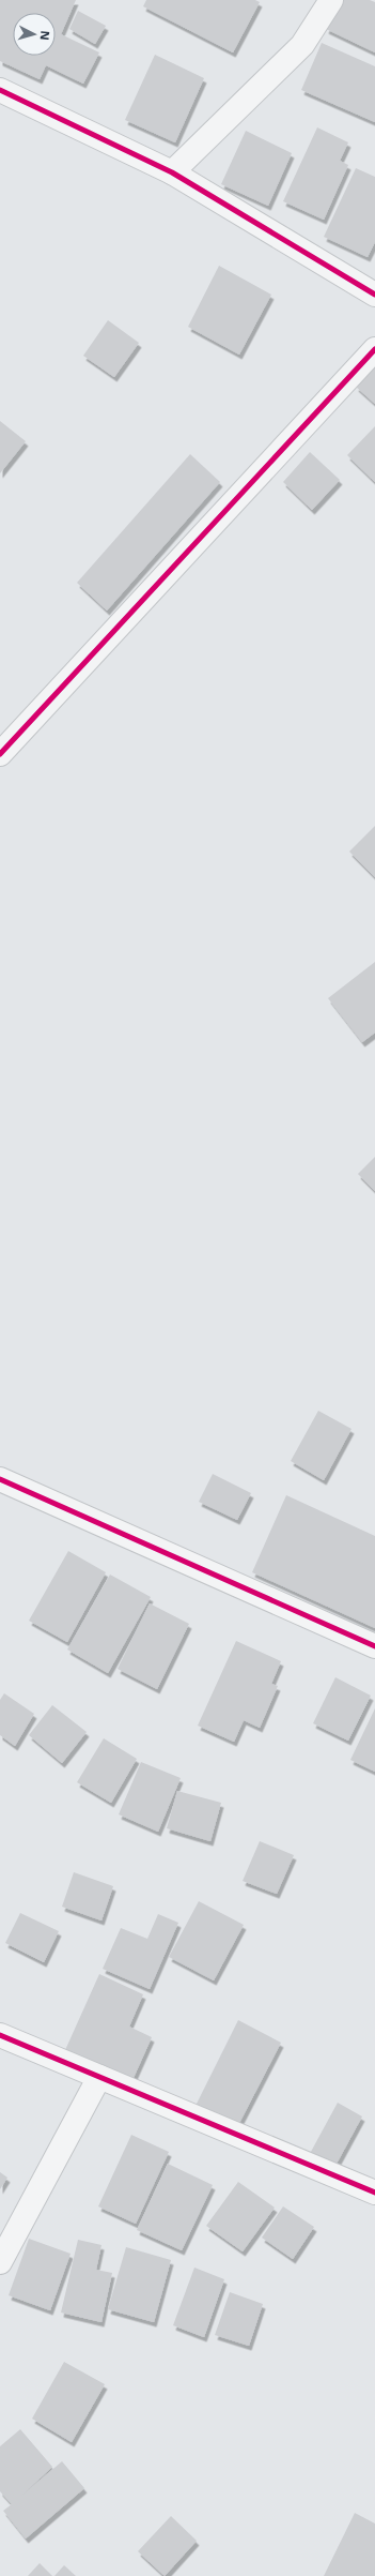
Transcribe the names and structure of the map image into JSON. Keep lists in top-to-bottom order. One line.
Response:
{"north":"right"}
